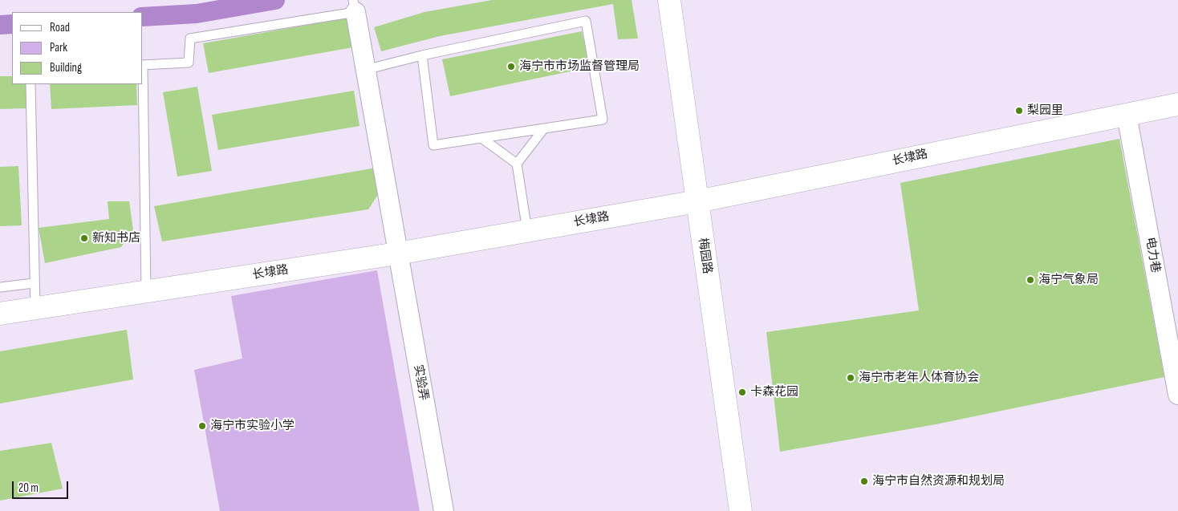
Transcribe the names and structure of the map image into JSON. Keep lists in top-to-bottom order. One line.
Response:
{"streets":{"street":["长埭路","电力巷","梅园路","实验弄"]},"crossings":[["长埭路","电力巷"],["长埭路","梅园路"],["长埭路","实验弄"]],"places":["海宁市市场监督管理局","梨园里","新知书店","海宁气象局","海宁市老年人体育协会","卡森花园","海宁市实验小学","海宁市自然资源和规划局"],"legend":["Road","Park","Building"],"scale_bar":"20 m"}
